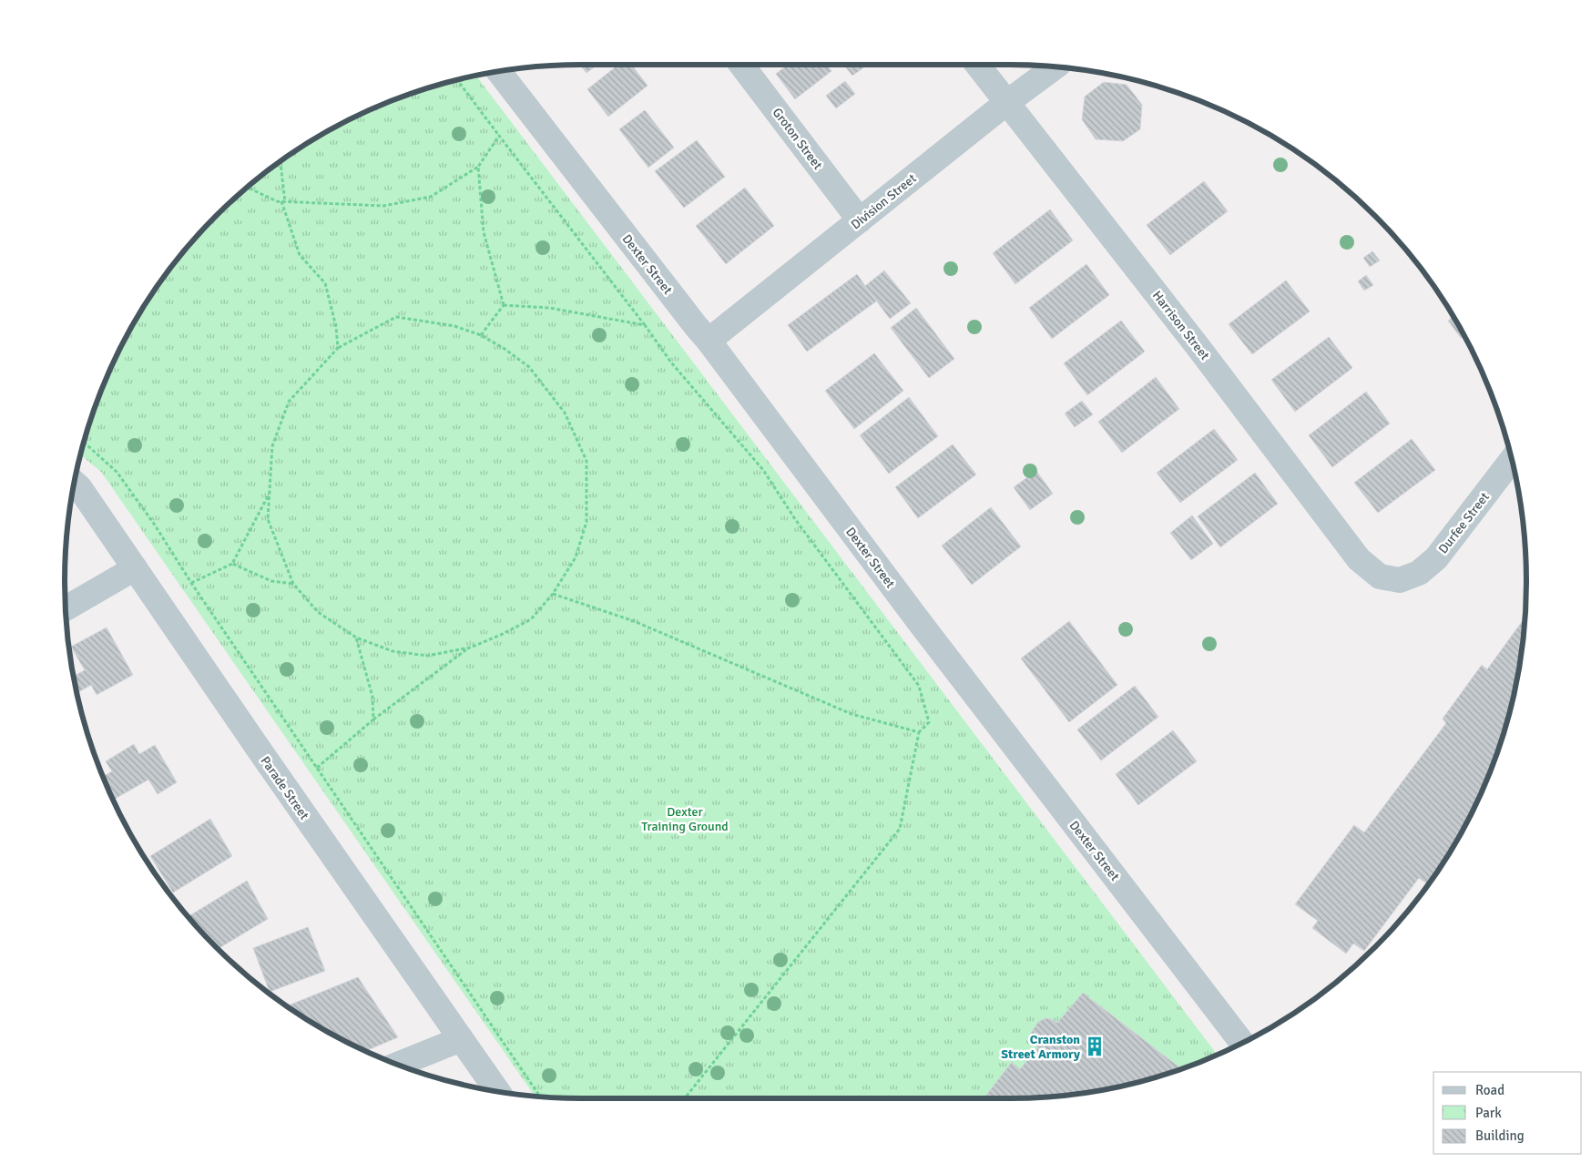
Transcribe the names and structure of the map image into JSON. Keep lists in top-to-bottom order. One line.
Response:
{"streets":{"street":["Groton Street","Division Street","Dexter Street","Harrison Street","Durfee Street","Parade Street"]},"crossings":[["Groton Street","Division Street"],["Division Street","Dexter Street"],["Division Street","Harrison Street"],["Harrison Street","Durfee Street"]],"parks":["Dexter Training Ground"],"places":{"building":["Cranston Street Armory"]},"legend":["Road","Park","Building"]}
